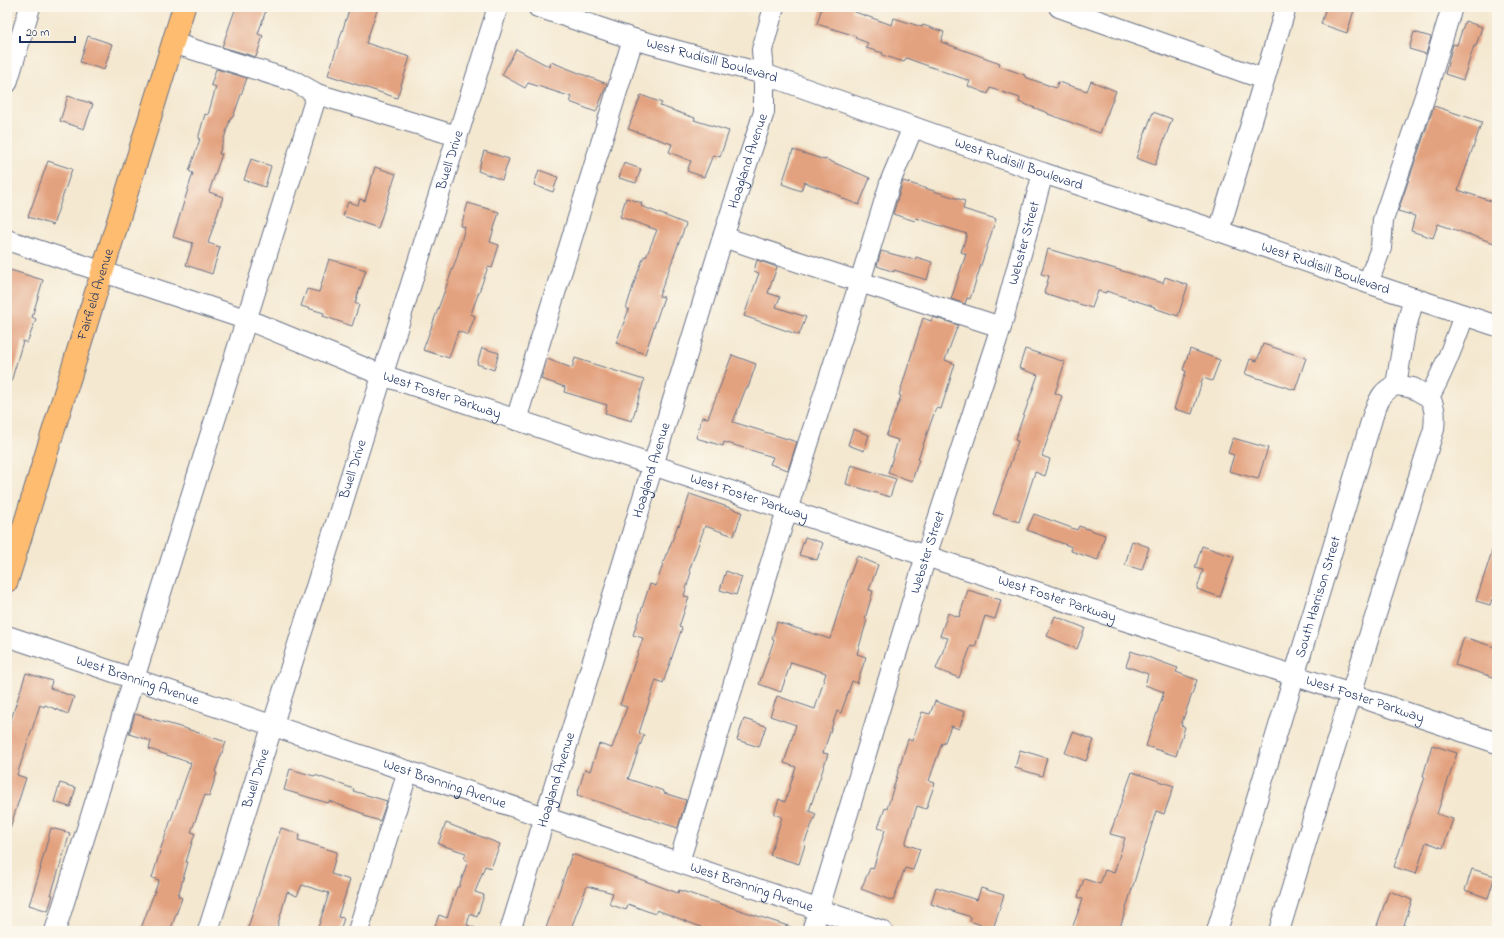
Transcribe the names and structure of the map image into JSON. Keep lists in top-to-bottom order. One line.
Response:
{"streets":{"main road":["Fairfield Avenue"],"street":["West Rudisill Boulevard","Buell Drive","Hoagland Avenue","Webster Street","West Foster Parkway","South Harrison Street","West Branning Avenue"]},"crossings":[["West Rudisill Boulevard","Hoagland Avenue"],["West Rudisill Boulevard","Webster Street"],["Buell Drive","West Foster Parkway"],["Buell Drive","West Branning Avenue"],["Hoagland Avenue","West Foster Parkway"],["Hoagland Avenue","West Branning Avenue"],["Webster Street","West Foster Parkway"],["Webster Street","West Branning Avenue"],["Fairfield Avenue","West Foster Parkway"],["West Foster Parkway","South Harrison Street"]],"scale_bar":"20 m"}
